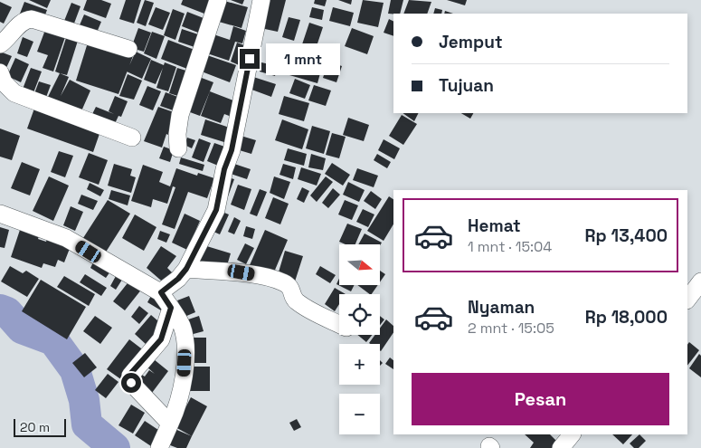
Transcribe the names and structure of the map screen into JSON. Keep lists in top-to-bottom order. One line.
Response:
{"scale_bar":"20 m","north":"right","page":{"banner":["Jemput","Tujuan"],"bubble":"1 mnt","list":[{"name":"Hemat","note":"1 mnt · 15:04","value":"Rp 13,400"},{"name":"Nyaman","note":"2 mnt · 15:05","value":"Rp 18,000"}],"map_buttons":["+","−"],"buttons":"Pesan","scale":"20 m"}}
